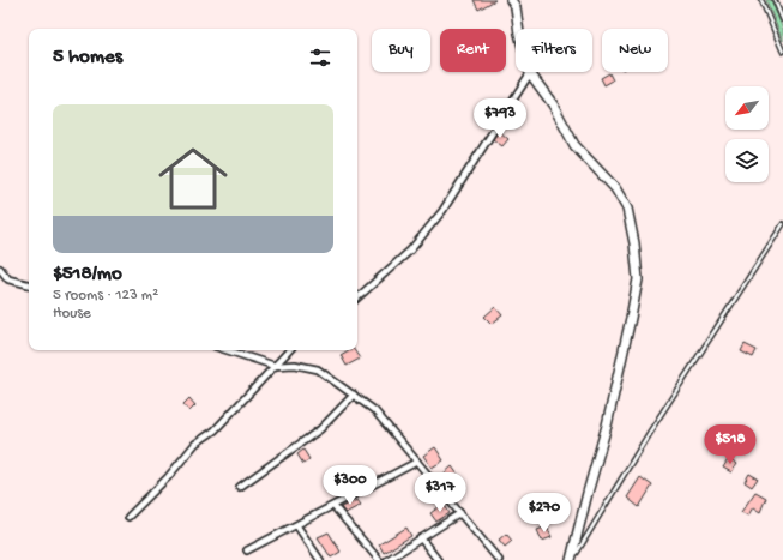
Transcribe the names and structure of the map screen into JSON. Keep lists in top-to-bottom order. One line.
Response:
{"north":"bottom left","page":{"chip":["Buy","Rent","Filters","New"],"heading":"5 homes","list":[{"name":"$518/mo","note":"5 rooms · 123 m² · House"}],"price":["$793","$518","$300","$317","$270"]}}
